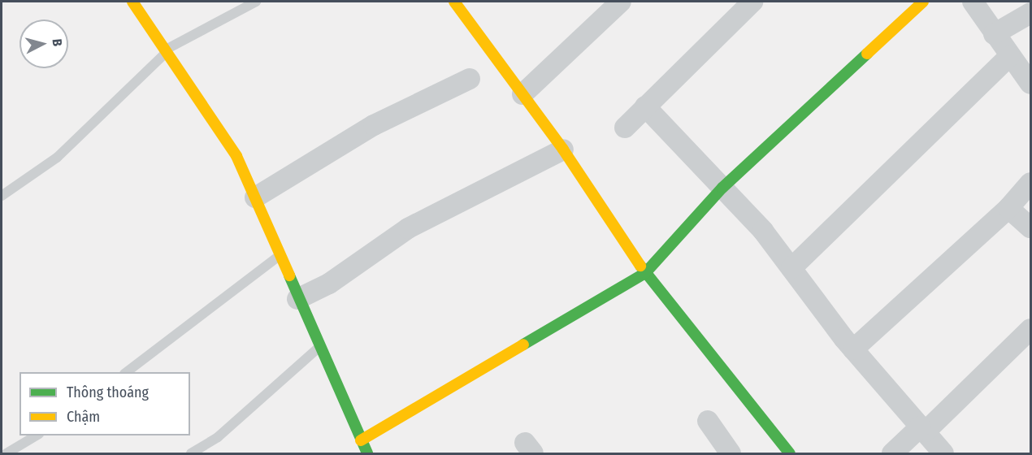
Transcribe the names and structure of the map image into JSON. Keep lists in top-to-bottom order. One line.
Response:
{"legend":["Thông thoáng","Chậm"],"north":"right"}
